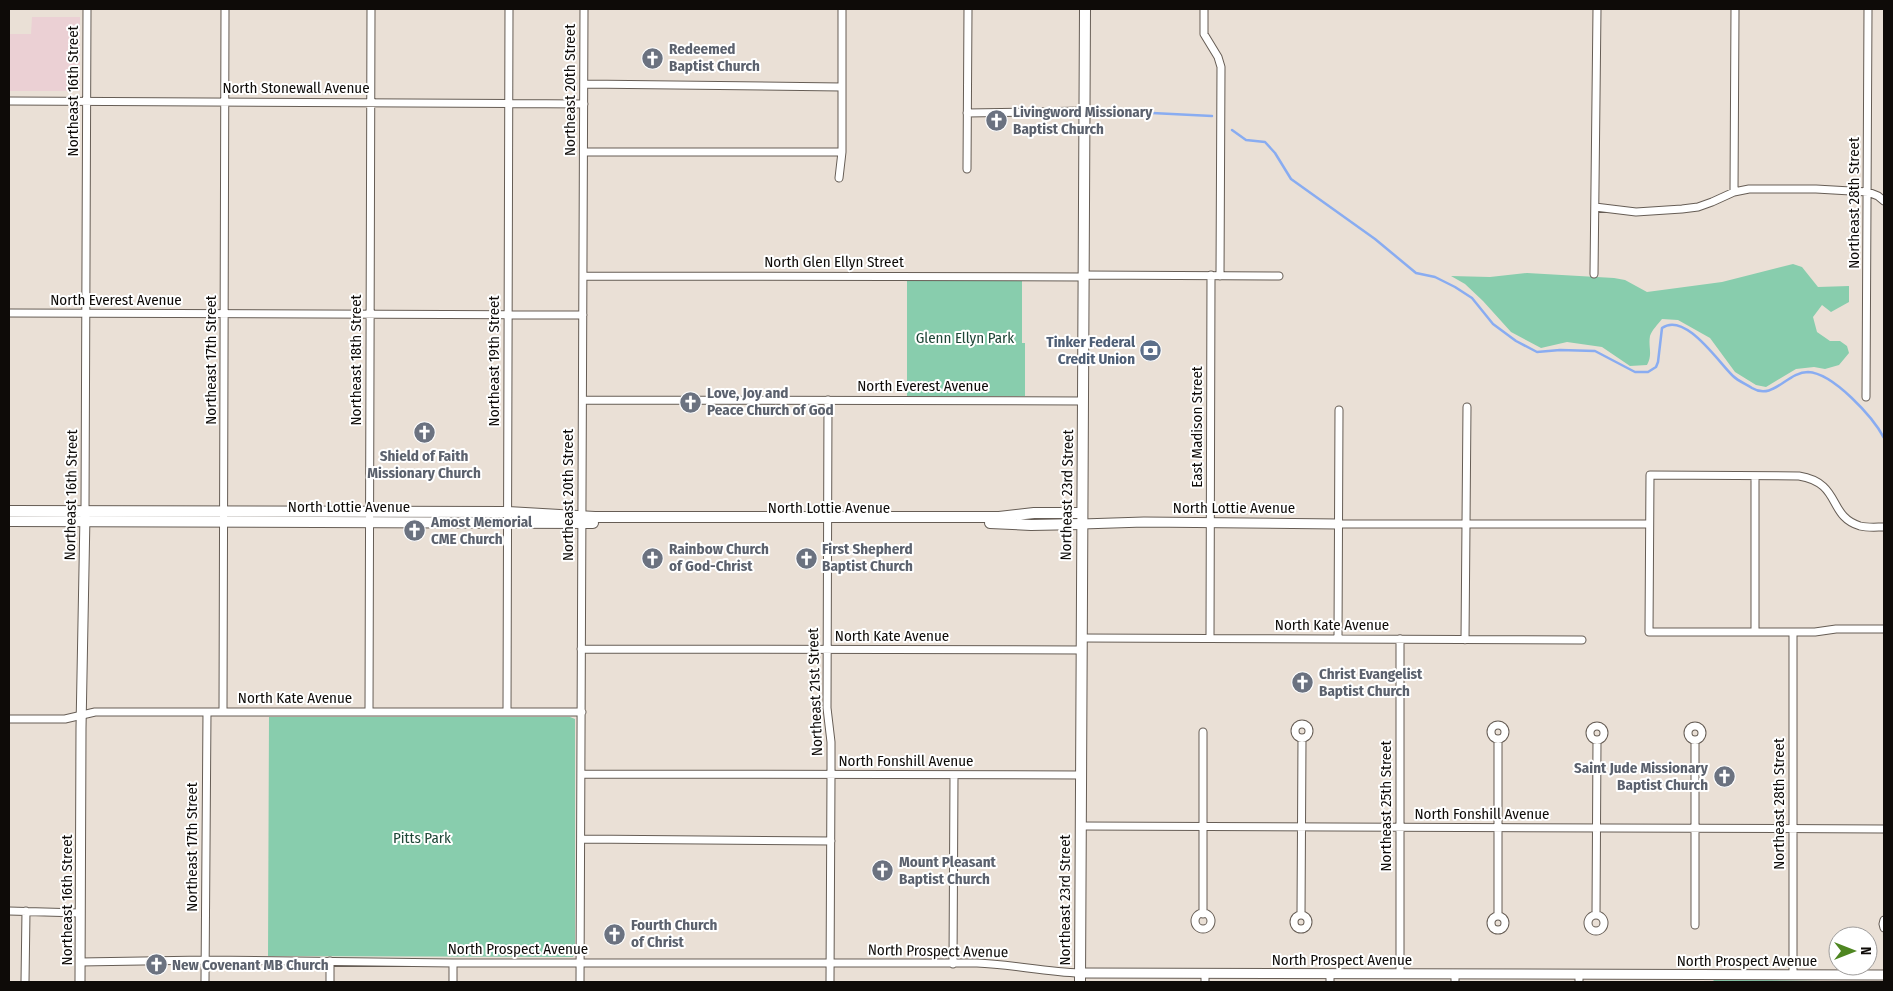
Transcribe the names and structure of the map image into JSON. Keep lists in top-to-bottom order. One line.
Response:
{"streets":{"main road":["Northeast 23rd Street","North Lottie Avenue"],"street":["North Stonewall Avenue","Northeast 20th Street","Northeast 16th Street","Northeast 28th Street","North Glen Ellyn Street","North Everest Avenue","Northeast 17th Street","Northeast 18th Street","Northeast 19th Street","East Madison Street","North Kate Avenue","Northeast 21st Street","North Fonshill Avenue","Northeast 25th Street","North Prospect Avenue"]},"crossings":[["North Stonewall Avenue","Northeast 20th Street"],["North Stonewall Avenue","Northeast 16th Street"],["North Stonewall Avenue","Northeast 17th Street"],["North Stonewall Avenue","Northeast 18th Street"],["North Stonewall Avenue","Northeast 19th Street"],["Northeast 20th Street","North Glen Ellyn Street"],["Northeast 20th Street","North Everest Avenue"],["Northeast 20th Street","North Lottie Avenue"],["Northeast 20th Street","North Kate Avenue"],["Northeast 20th Street","North Fonshill Avenue"],["Northeast 20th Street","North Prospect Avenue"],["Northeast 16th Street","North Everest Avenue"],["Northeast 16th Street","North Lottie Avenue"],["Northeast 16th Street","North Kate Avenue"],["Northeast 16th Street","North Prospect Avenue"],["Northeast 28th Street","North Fonshill Avenue"],["Northeast 28th Street","North Prospect Avenue"],["North Glen Ellyn Street","East Madison Street"],["North Glen Ellyn Street","Northeast 23rd Street"],["North Everest Avenue","Northeast 17th Street"],["North Everest Avenue","Northeast 18th Street"],["North Everest Avenue","Northeast 19th Street"],["North Everest Avenue","Northeast 23rd Street"],["North Everest Avenue","Northeast 21st Street"],["Northeast 17th Street","North Lottie Avenue"],["Northeast 17th Street","North Kate Avenue"],["Northeast 17th Street","North Prospect Avenue"],["Northeast 18th Street","North Lottie Avenue"],["Northeast 18th Street","North Kate Avenue"],["Northeast 19th Street","North Lottie Avenue"],["Northeast 19th Street","North Kate Avenue"],["East Madison Street","North Lottie Avenue"],["East Madison Street","North Kate Avenue"],["Northeast 23rd Street","North Lottie Avenue"],["Northeast 23rd Street","North Kate Avenue"],["Northeast 23rd Street","North Fonshill Avenue"],["Northeast 23rd Street","North Prospect Avenue"],["North Lottie Avenue","Northeast 21st Street"],["North Kate Avenue","Northeast 21st Street"],["North Kate Avenue","Northeast 25th Street"],["Northeast 21st Street","North Fonshill Avenue"],["Northeast 21st Street","North Prospect Avenue"],["North Fonshill Avenue","Northeast 25th Street"],["Northeast 25th Street","North Prospect Avenue"]],"parks":["Glenn Ellyn Park","Pitts Park"],"places":{"church":["Redeemed Baptist Church","Livingword Missionary Baptist Church","Love, Joy and Peace Church of God","Shield of Faith Missionary Church","Amost Memorial CME Church","Rainbow Church of God-Christ","First Shepherd Baptist Church","Christ Evangelist Baptist Church","Saint Jude Missionary Baptist Church","Mount Pleasant Baptist Church","Fourth Church of Christ","New Covenant MB Church"],"bank":["Tinker Federal Credit Union"]},"north":"right"}
